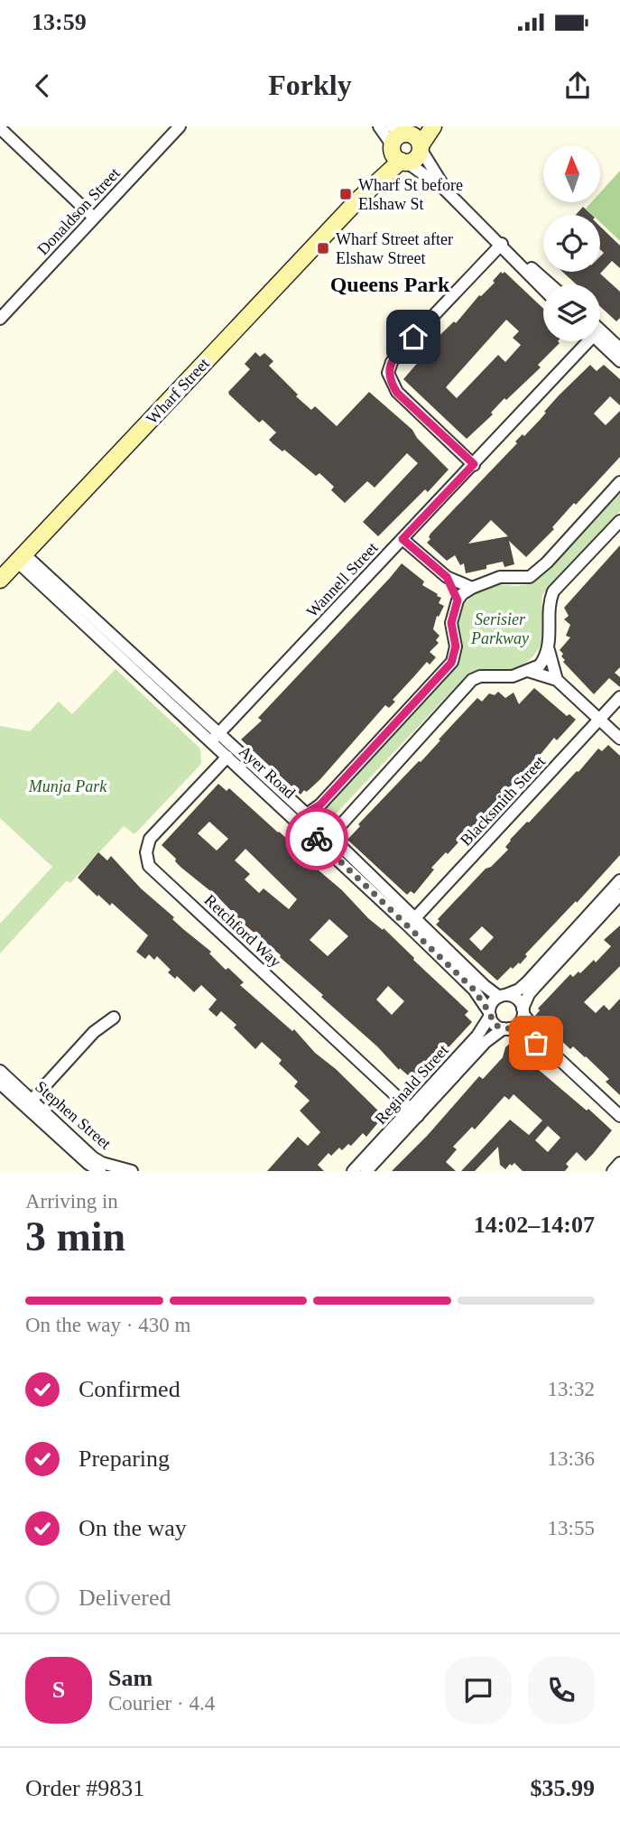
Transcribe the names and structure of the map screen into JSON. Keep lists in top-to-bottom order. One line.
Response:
{"streets":{"street":["Donaldson Street","Wharf Street","Wannell Street","Ayer Road","Blacksmith Street","Retchford Way","Reginald Street","Stephen Street"]},"crossings":[["Wharf Street","Ayer Road"],["Wannell Street","Ayer Road"],["Ayer Road","Blacksmith Street"],["Ayer Road","Retchford Way"],["Ayer Road","Reginald Street"],["Retchford Way","Reginald Street"]],"districts":["Queens Park"],"parks":["Serisier Parkway","Munja Park"],"places":{"transit":["Wharf St before Elshaw St","Wharf Street after Elshaw Street"]},"north":"top","page":{"status":"13:59","header":"Forkly","heading":["3 min","Arriving in","14:02–14:07"],"panel":["Sam","Courier · 4.4","Order #9831","$35.99"],"bar":"On the way · 430 m","list":[["Confirmed","13:32"],["Preparing","13:36"],["On the way","13:55"],"Delivered"],"round":"S"}}
